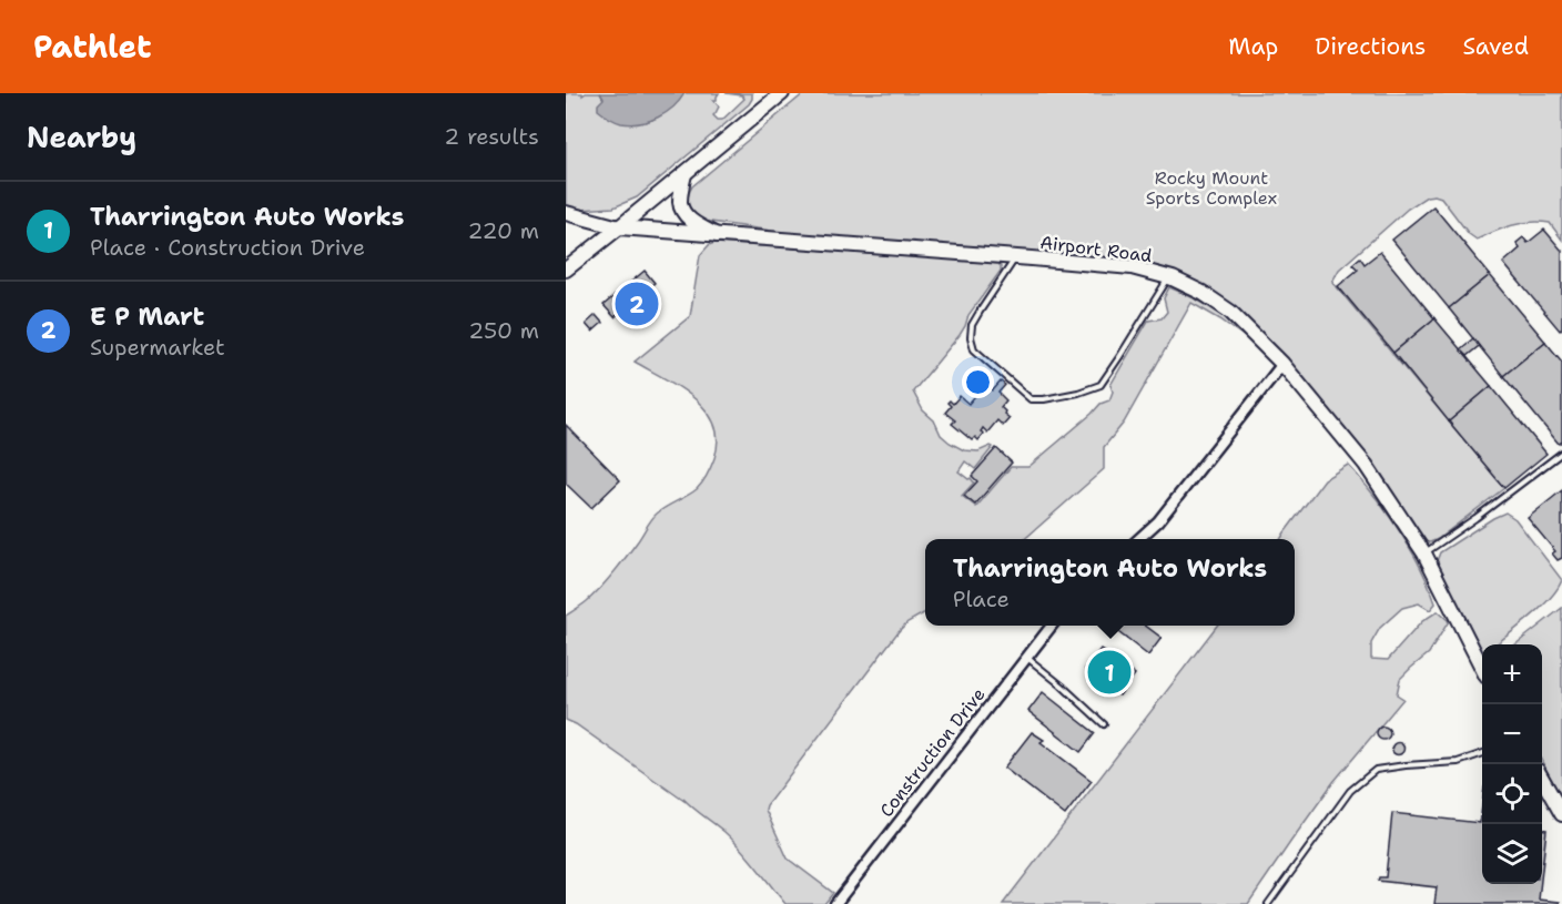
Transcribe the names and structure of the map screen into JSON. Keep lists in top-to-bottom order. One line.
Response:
{"streets":{"main road":["Airport Road"],"street":["Construction Drive"]},"parks":["Rocky Mount Sports Complex"],"page":{"header":"Pathlet","nav":["Map","Directions","Saved"],"heading":["Nearby","2 results"],"list":[{"mark":"1","name":"Tharrington Auto Works","note":"Place · Construction Drive","value":"220 m"},{"mark":"2","name":"E P Mart","note":"Supermarket","value":"250 m"}],"pins":["2","1"],"popup":["Tharrington Auto Works","Place"],"map_buttons":["+","−"]}}
